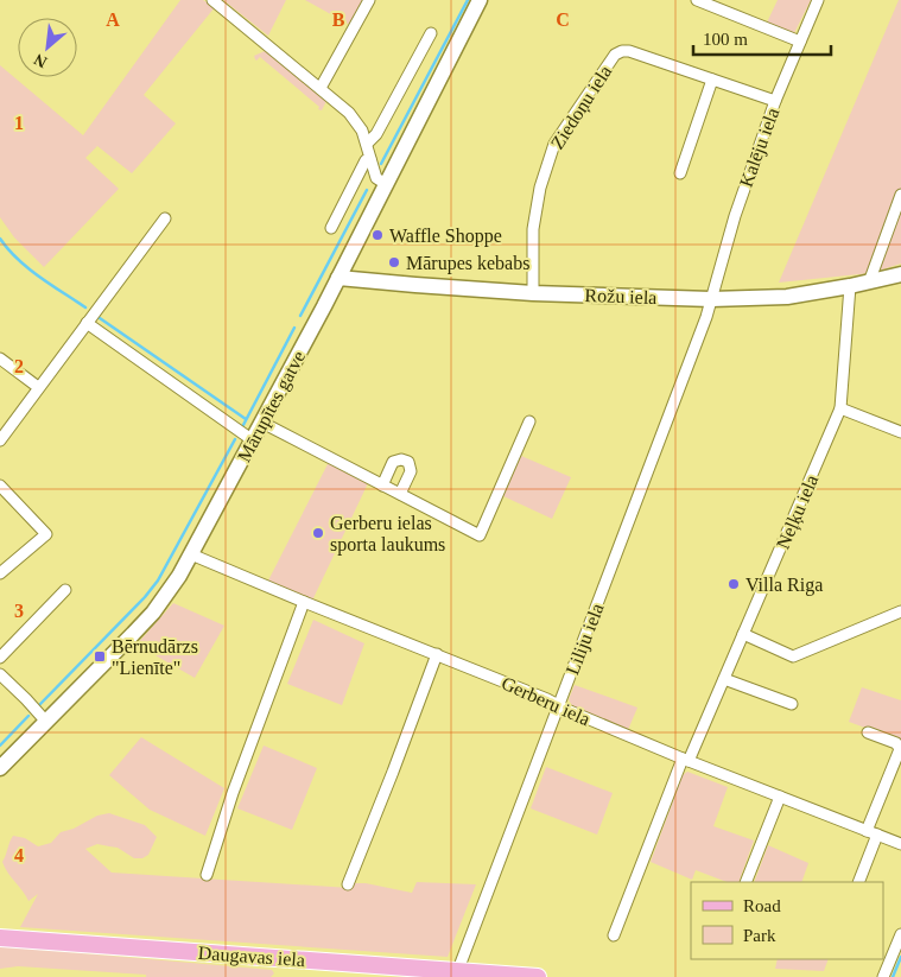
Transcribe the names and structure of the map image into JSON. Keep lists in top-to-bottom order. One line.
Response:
{"streets":{"main road":["Daugavas iela"],"street":["Ziedoņu iela","Kalēju iela","Rožu iela","Mārupītes gatve","Neļķu iela","Liliju iela","Gerberu iela"]},"crossings":[["Ziedoņu iela","Kalēju iela"],["Ziedoņu iela","Rožu iela"],["Kalēju iela","Rožu iela"],["Kalēju iela","Liliju iela"],["Rožu iela","Mārupītes gatve"],["Rožu iela","Neļķu iela"],["Rožu iela","Liliju iela"],["Mārupītes gatve","Gerberu iela"],["Neļķu iela","Gerberu iela"],["Liliju iela","Gerberu iela"],["Liliju iela","Daugavas iela"]],"places":{"other":["Waffle Shoppe","Mārupes kebabs","Gerberu ielas sporta laukums","Villa Riga"],"transit":["Bērnudārzs \"Lienīte\""]},"legend":["Road","Park"],"scale_bar":"100 m","north":"bottom left","grid":{"columns":["A","B","C"],"rows":["1","2","3","4"]}}
